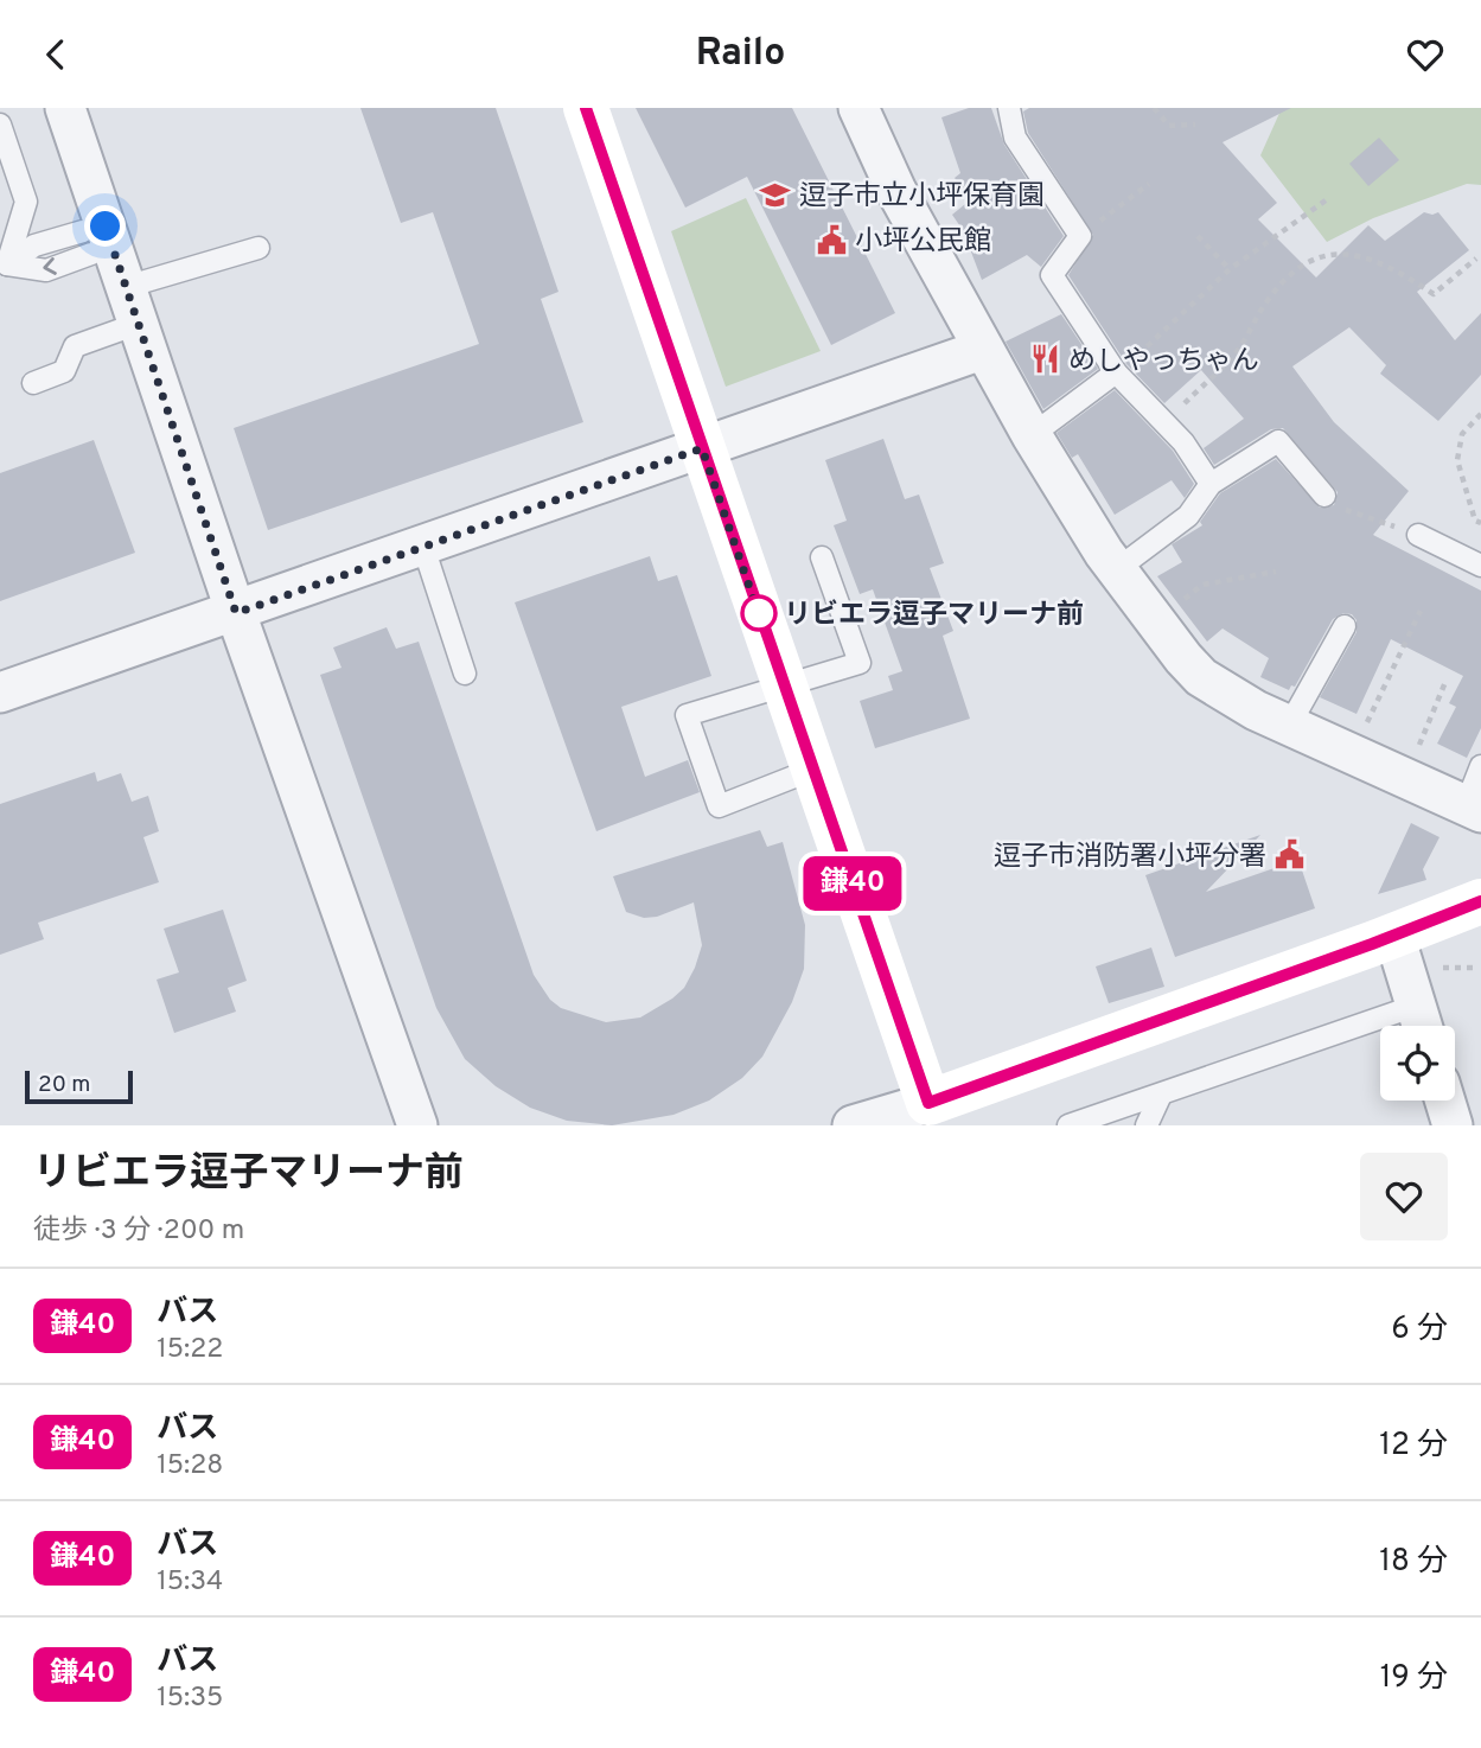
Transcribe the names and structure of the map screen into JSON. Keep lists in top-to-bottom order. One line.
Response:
{"places":{"school or university":["逗子市立小坪保育園"],"public building":["小坪公民館","逗子市消防署小坪分署"],"restaurant":["めしやっちゃん"],"other":["リビエラ逗子マリーナ前"]},"lines":["bus line 鎌40"],"scale_bar":"20 m","page":{"header":"Railo","on_map":"鎌40","scale":"20 m","heading":["リビエラ逗子マリーナ前","徒歩 · 3 分 · 200 m"],"list":[{"mark":"鎌40","name":"バス","note":"15:22","value":"6 分"},{"mark":"鎌40","name":"バス","note":"15:28","value":"12 分"},{"mark":"鎌40","name":"バス","note":"15:34","value":"18 分"},{"mark":"鎌40","name":"バス","note":"15:35","value":"19 分"}]}}
